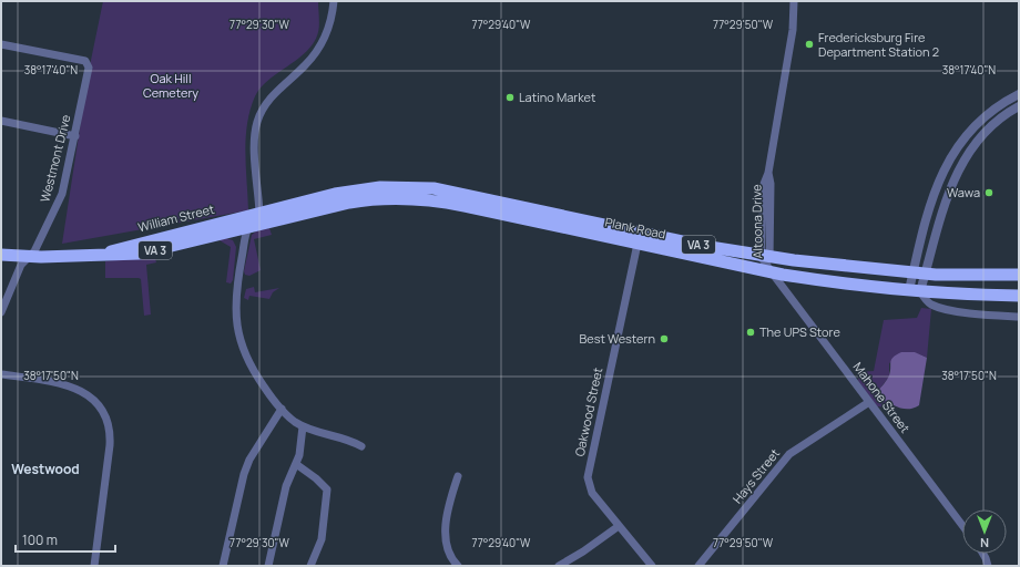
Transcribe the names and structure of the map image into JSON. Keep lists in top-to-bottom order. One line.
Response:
{"streets":{"highway":["William Street","Plank Road","VA 3"],"street":["Westmont Drive","Altoona Drive","Mahone Street","Oakwood Street","Hays Street"]},"crossings":[["Westmont Drive","William Street"],["William Street","Plank Road"],["Altoona Drive","Plank Road"],["Altoona Drive","Mahone Street"],["Plank Road","Mahone Street"],["Plank Road","Oakwood Street"],["Mahone Street","Hays Street"]],"districts":["Westwood"],"parks":["Oak Hill Cemetery"],"places":["Fredericksburg Fire Department Station 2","Latino Market","Wawa","The UPS Store","Best Western"],"scale_bar":"100 m","north":"bottom","coordinates":["77°29'30\"W","77°29'40\"W","77°29'50\"W","38°17'40\"N","38°17'50\"N"]}
